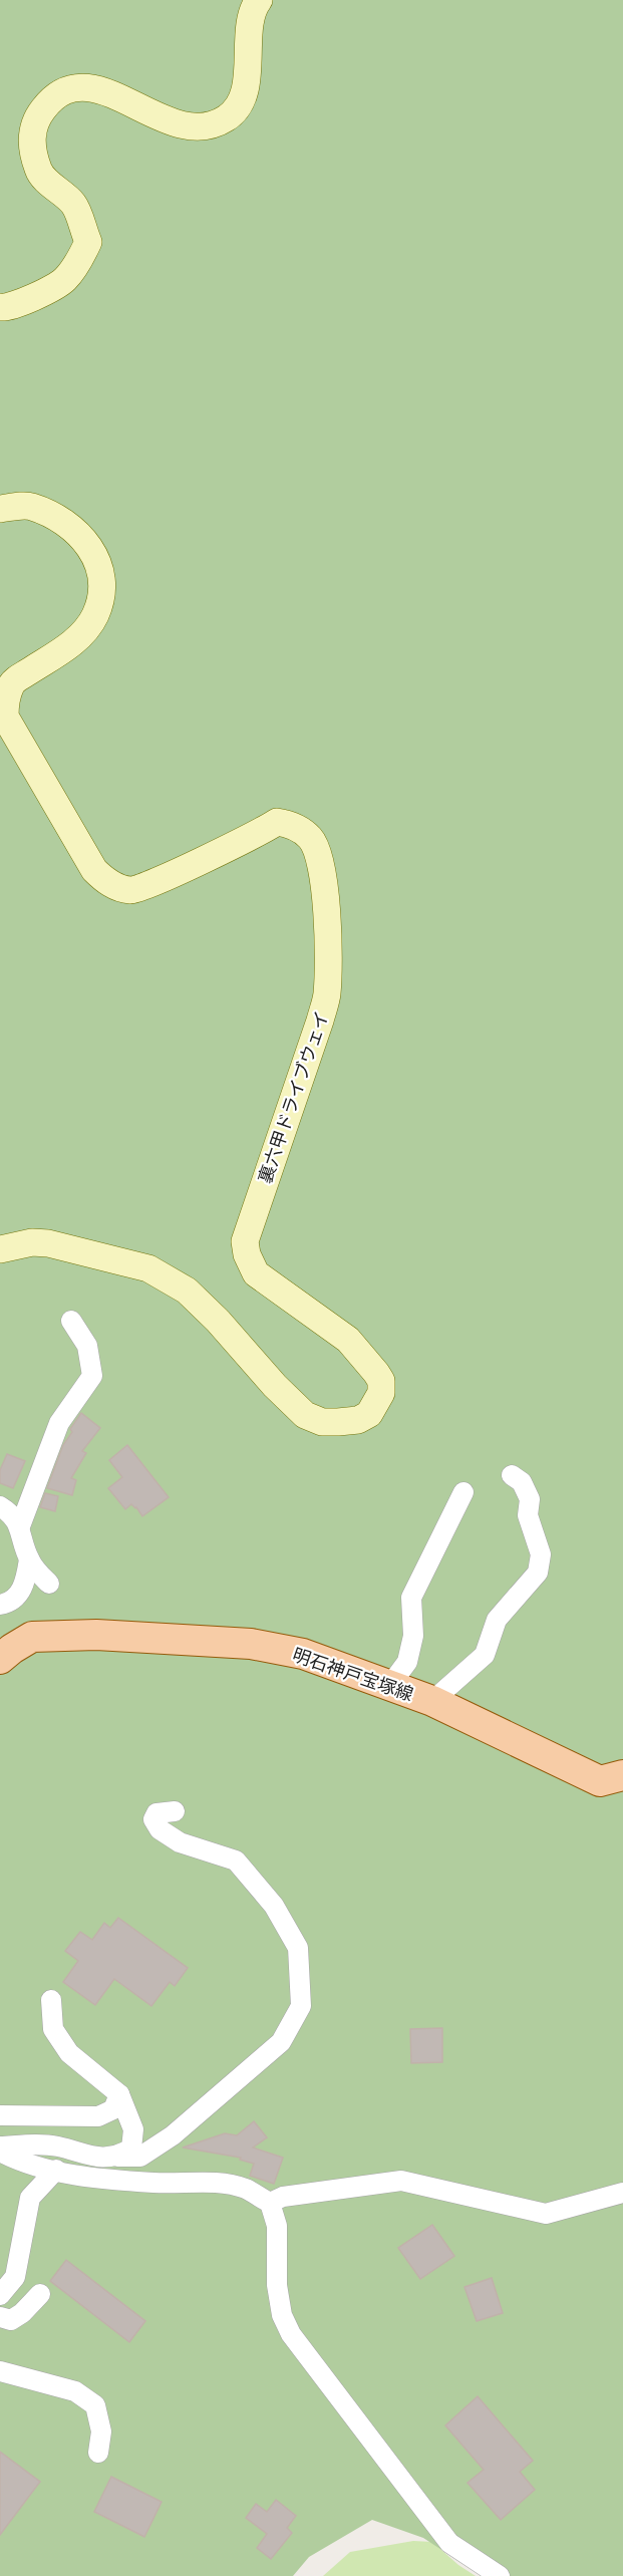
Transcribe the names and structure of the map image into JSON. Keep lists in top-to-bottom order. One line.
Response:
{"streets":{"main road":["明石神戸宝塚線"],"street":["裏六甲ドライブウェイ"]}}
